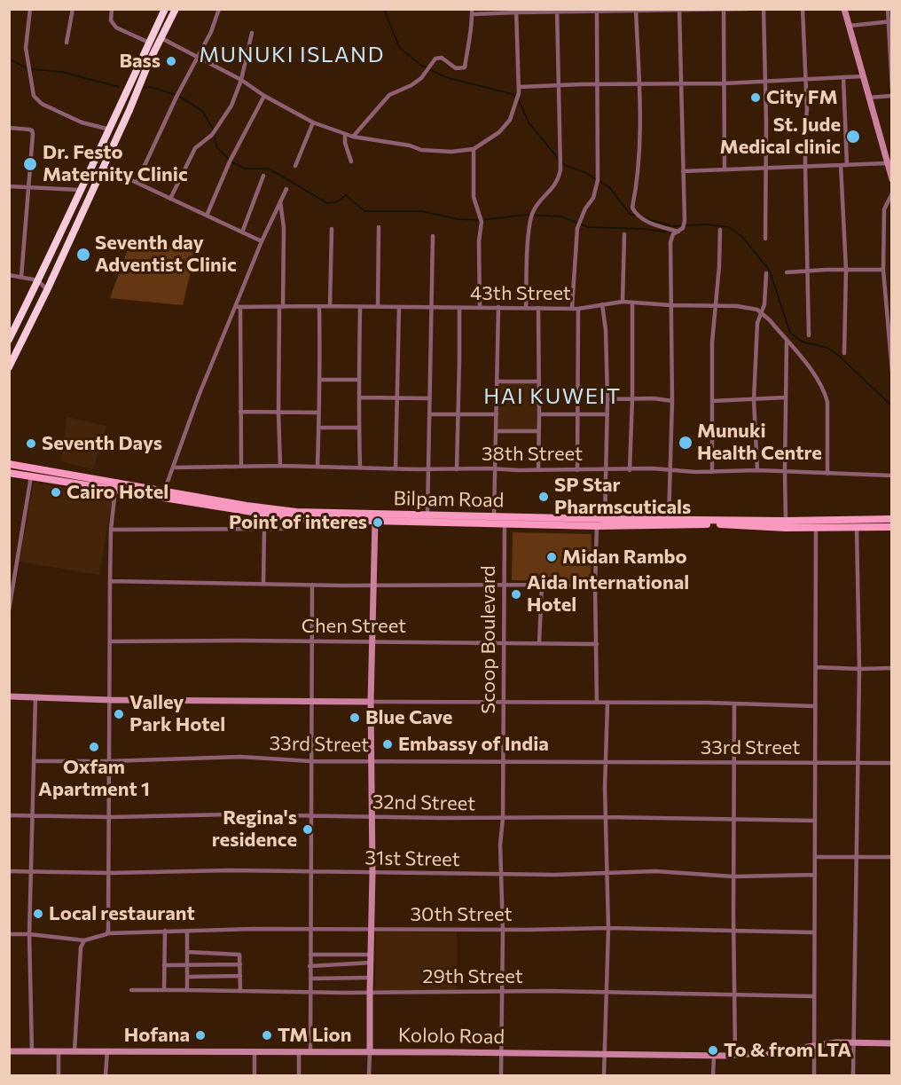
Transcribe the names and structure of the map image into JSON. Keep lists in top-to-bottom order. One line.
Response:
{"streets":{"main road":["Bilpam Road"],"street":["43th Street","38th Street","Chen Street","Scoop Boulevard","33rd Street","32nd Street","31st Street","30th Street","29th Street","Kololo Road"]},"crossings":[["Bilpam Road","Scoop Boulevard"],["Chen Street","Scoop Boulevard"],["Scoop Boulevard","33rd Street"],["Scoop Boulevard","32nd Street"],["Scoop Boulevard","31st Street"],["Scoop Boulevard","30th Street"],["Scoop Boulevard","29th Street"],["Scoop Boulevard","Kololo Road"]],"districts":["MUNUKI ISLAND","HAI KUWEIT"],"places":["Bass","City FM","St. Jude Medical clinic","Dr. Festo Maternity Clinic","Seventh day Adventist Clinic","Munuki Health Centre","Seventh Days","Cairo Hotel","SP Star Pharmscuticals","Point of interes","Midan Rambo","Aida International Hotel","Valley Park Hotel","Blue Cave","Embassy of India","Oxfam Apartment 1","Regina's residence","Local restaurant","Hofana","TM Lion","To & from LTA"]}
